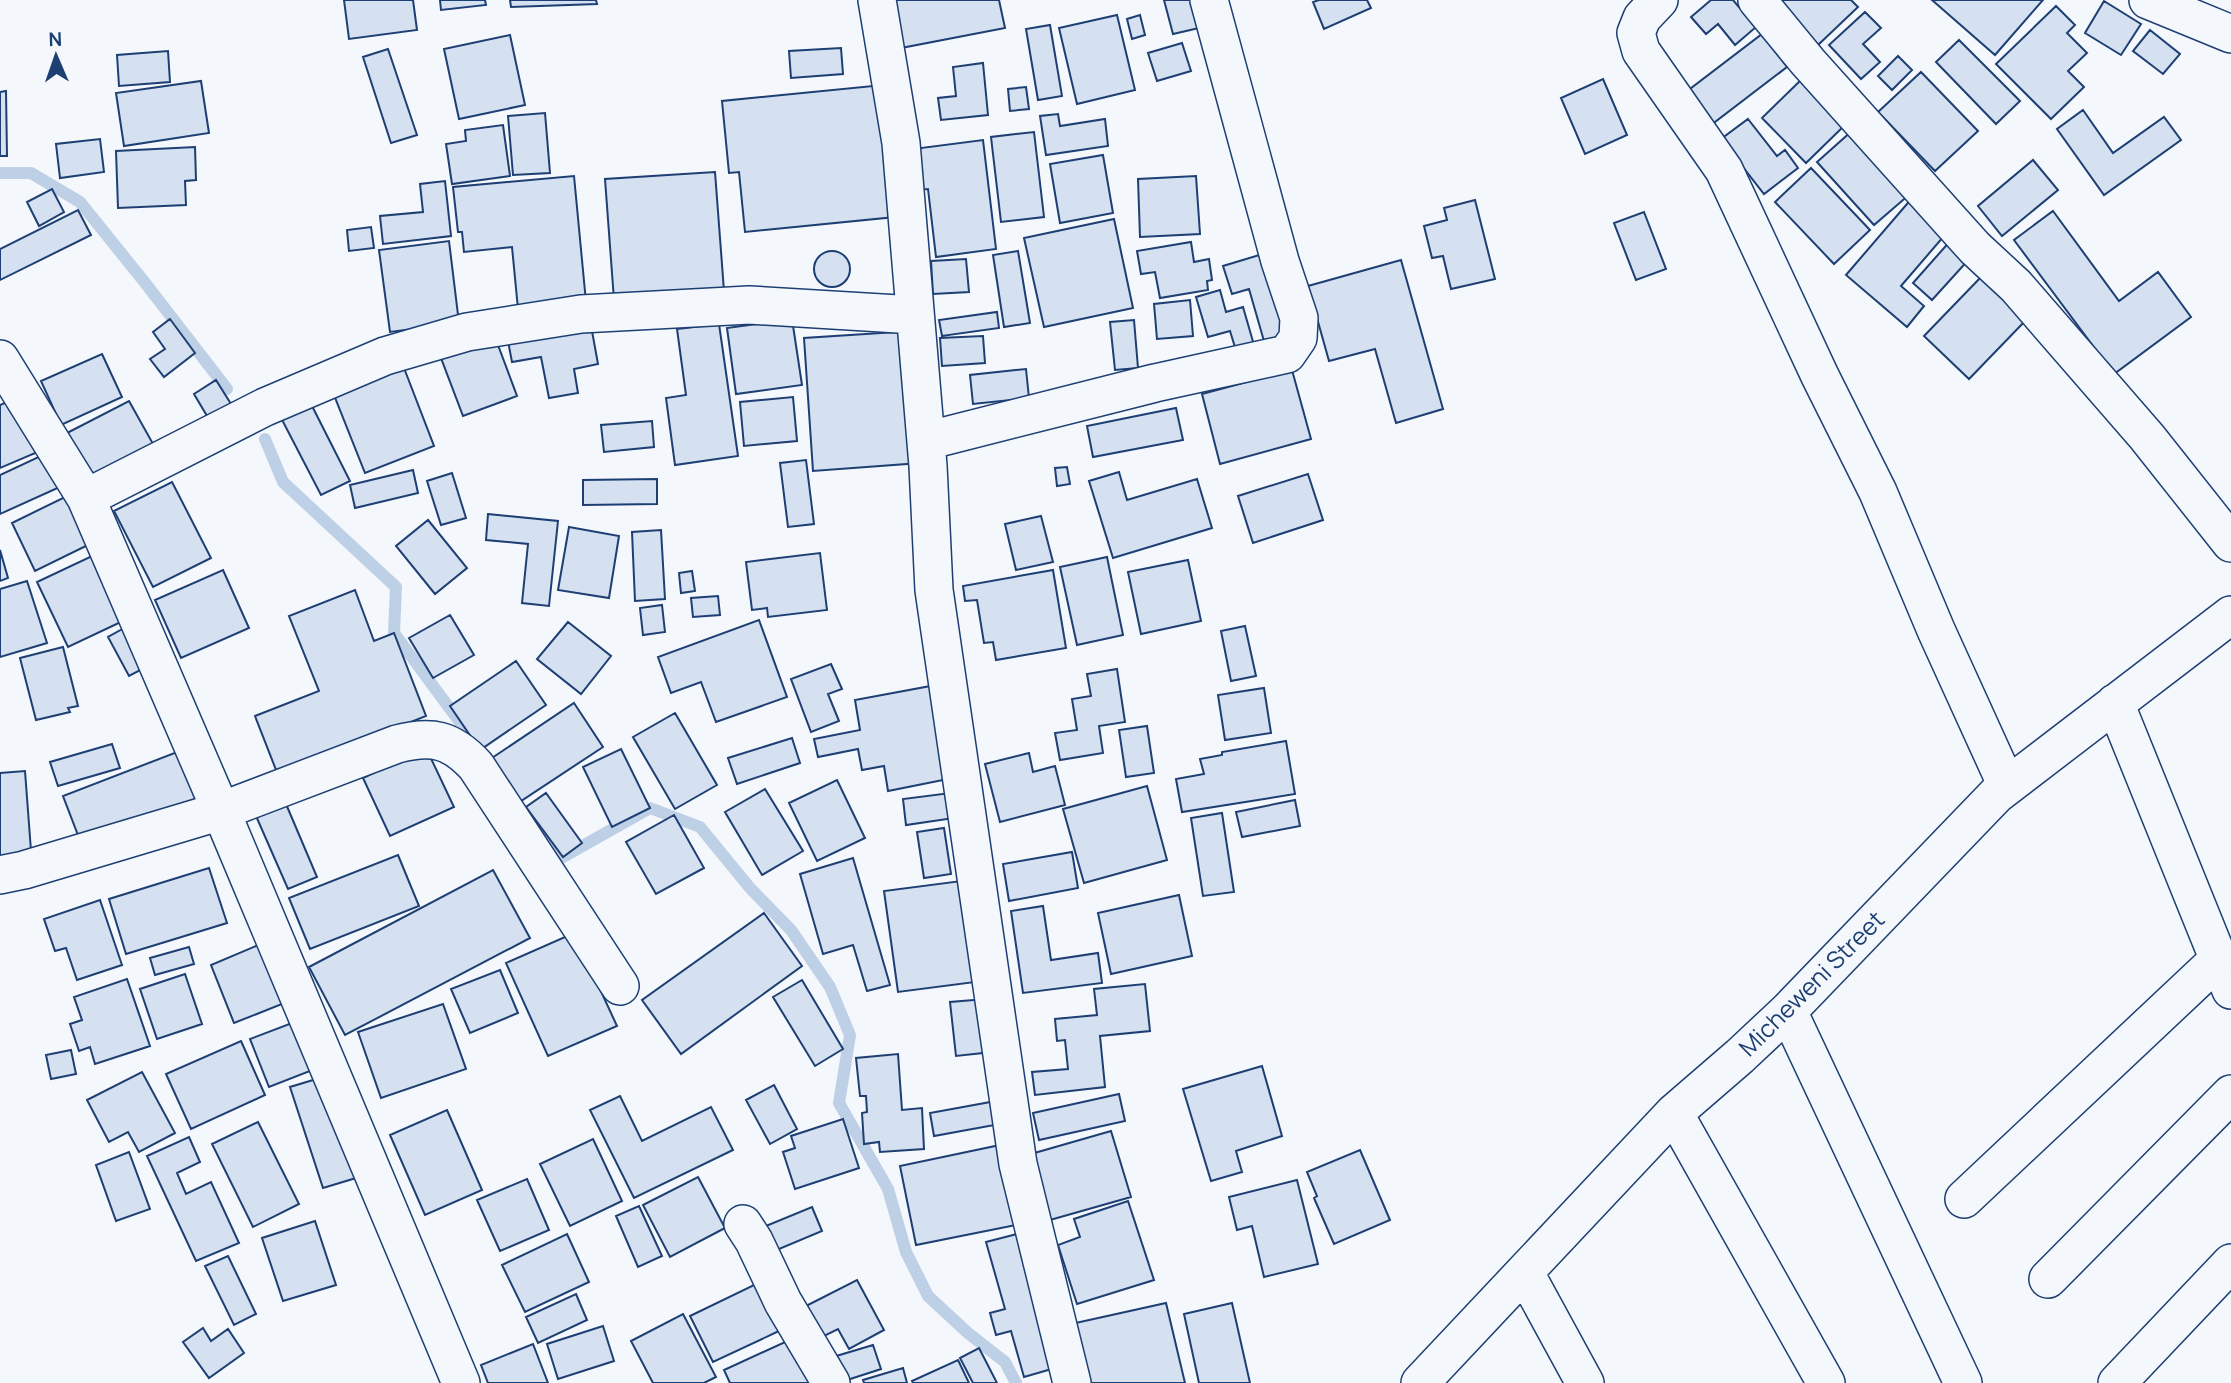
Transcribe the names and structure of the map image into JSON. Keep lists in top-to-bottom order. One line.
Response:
{"streets":{"street":["Micheweni Street"]},"north":"top"}
